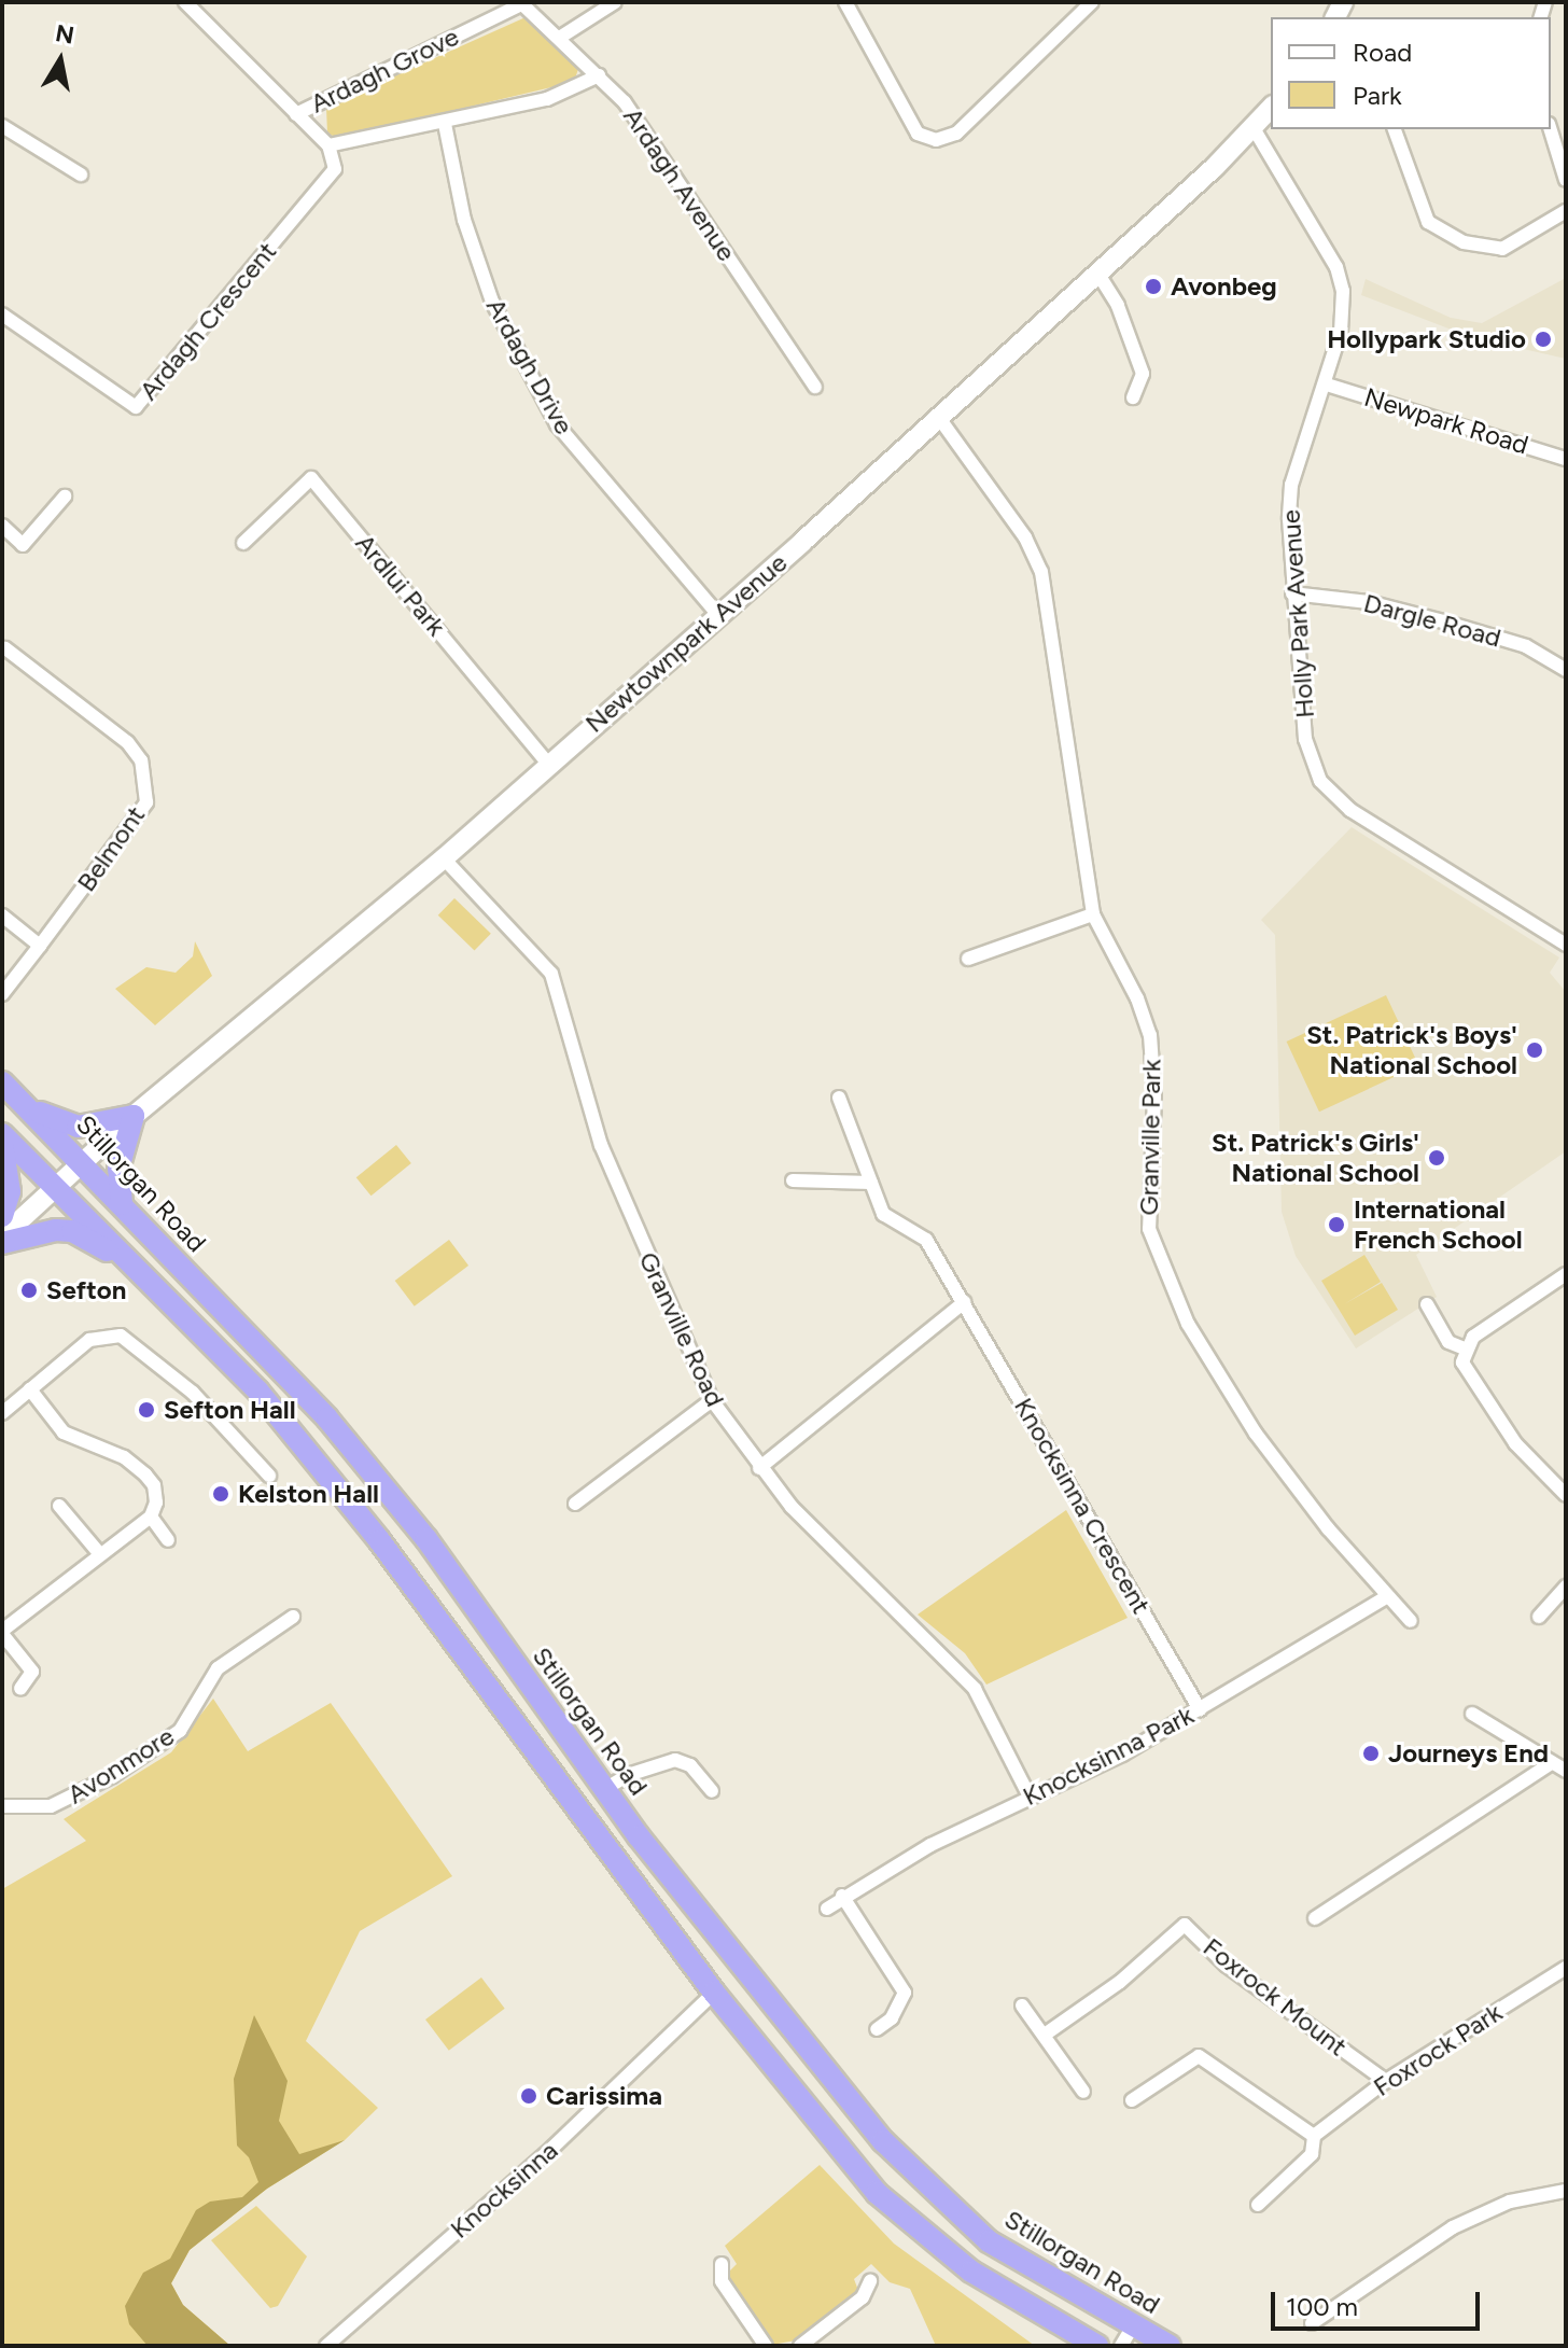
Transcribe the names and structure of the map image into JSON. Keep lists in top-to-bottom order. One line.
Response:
{"streets":{"highway":["Stillorgan Road"],"main road":["Newtownpark Avenue"],"street":["Ardagh Grove","Ardagh Avenue","Ardagh Crescent","Ardagh Drive","Newpark Road","Ardlui Park","Holly Park Avenue","Dargle Road","Belmont","Granville Park","Granville Road","Knocksinna Crescent","Knocksinna Park","Avonmore","Foxrock Mount","Foxrock Park","Knocksinna"]},"crossings":[["Ardagh Grove","Ardagh Avenue"],["Ardagh Grove","Ardagh Crescent"],["Ardagh Drive","Newtownpark Avenue"],["Newpark Road","Holly Park Avenue"],["Ardlui Park","Newtownpark Avenue"],["Holly Park Avenue","Dargle Road"],["Holly Park Avenue","Newtownpark Avenue"],["Newtownpark Avenue","Granville Park"],["Newtownpark Avenue","Stillorgan Road"],["Newtownpark Avenue","Granville Road"],["Granville Park","Knocksinna Park"],["Granville Road","Knocksinna Park"],["Knocksinna Crescent","Knocksinna Park"],["Foxrock Mount","Foxrock Park"]],"places":["Avonbeg","Hollypark Studio","St. Patrick's Boys' National School","St. Patrick's Girls' National School","International French School","Sefton","Sefton Hall","Kelston Hall","Journeys End","Carissima"],"legend":["Road","Park"],"scale_bar":"100 m","north":"top"}
